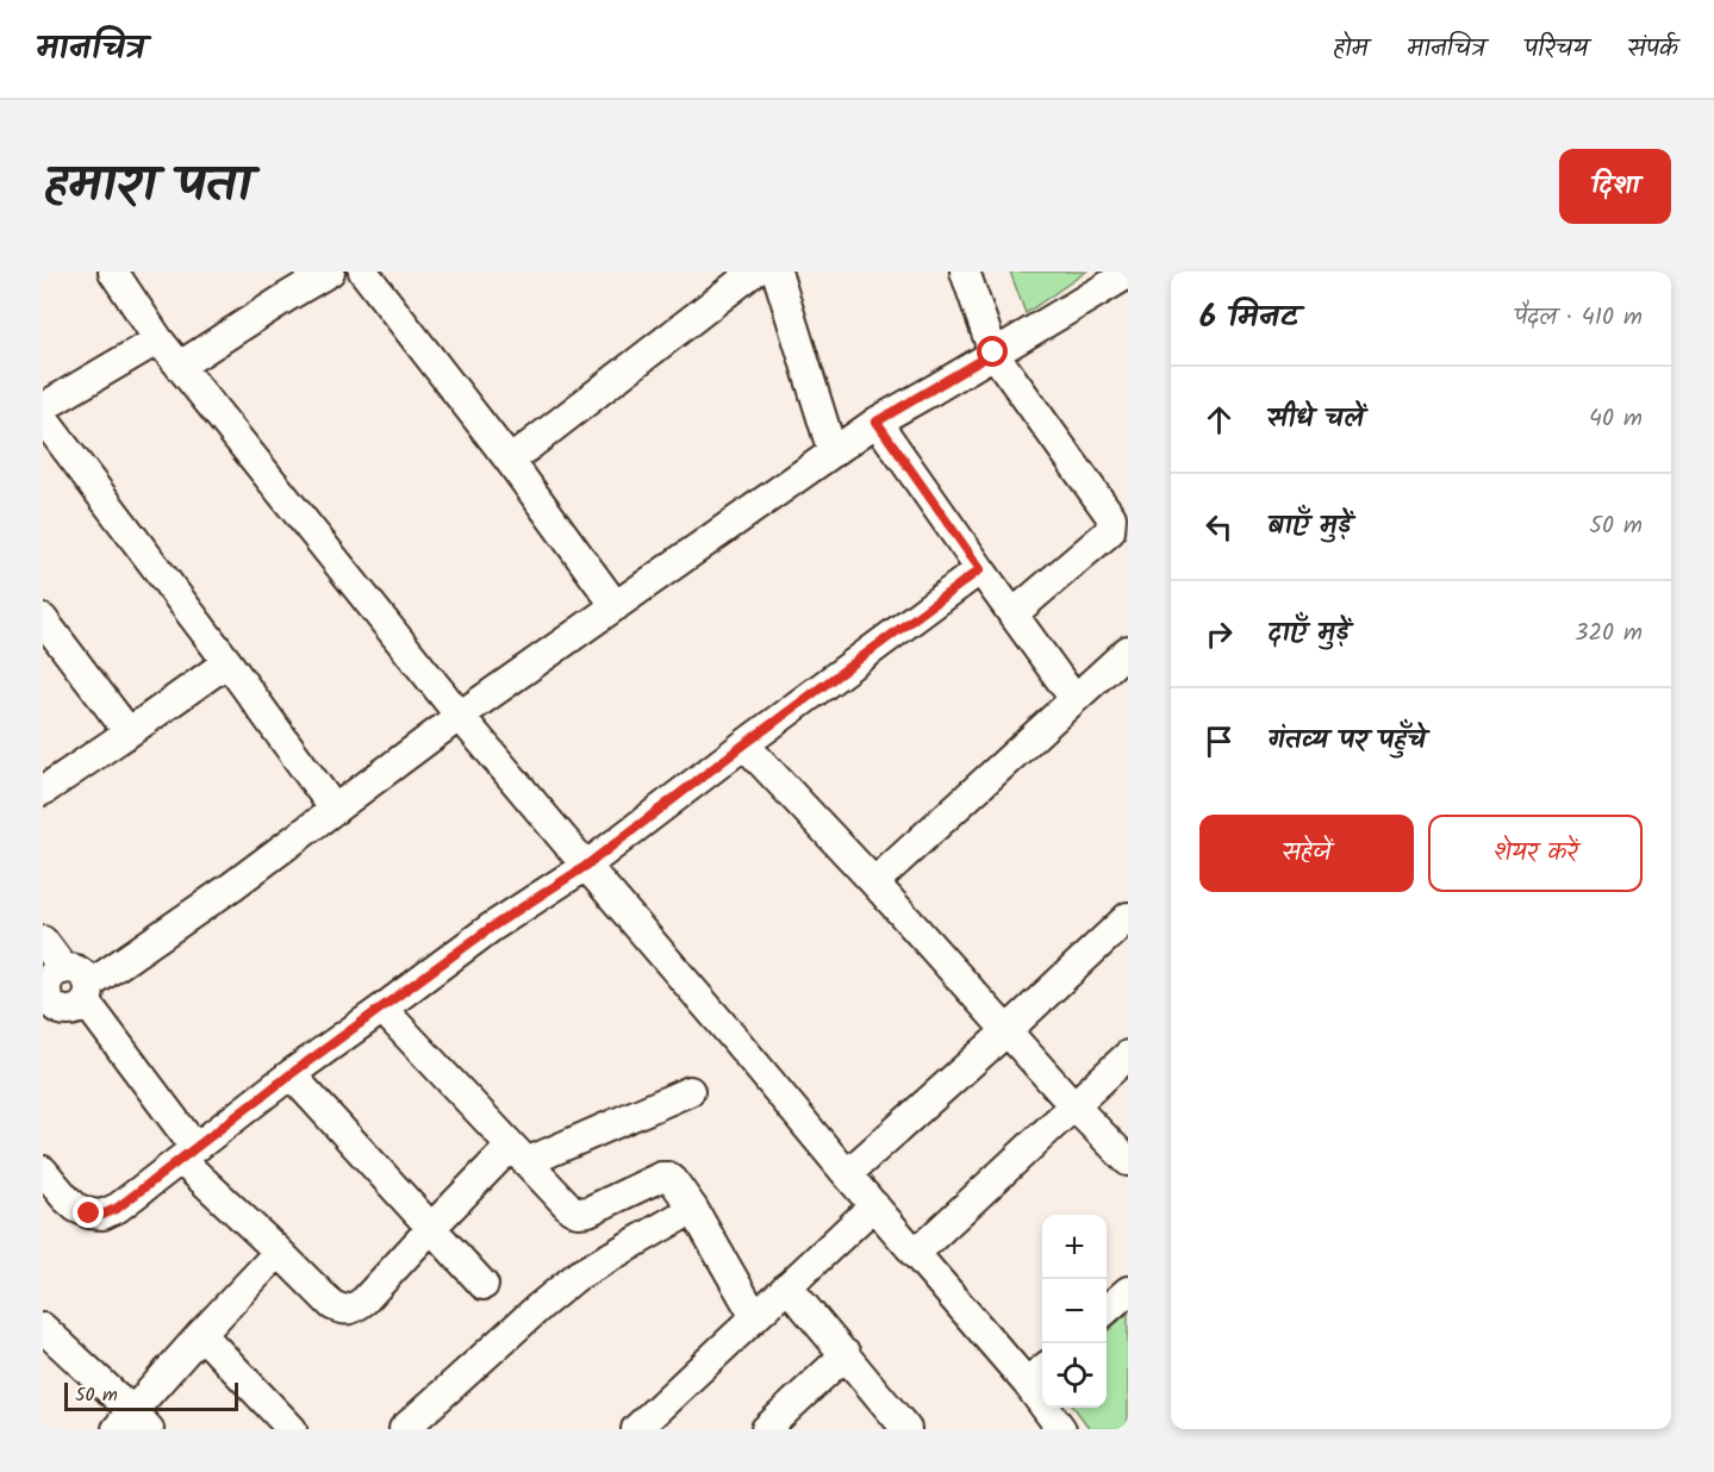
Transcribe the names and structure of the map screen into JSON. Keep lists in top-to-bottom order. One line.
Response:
{"scale_bar":"50 m","page":{"header":"मानचित्र","nav":["होम","मानचित्र","परिचय","संपर्क"],"title":"हमारा पता","buttons":["दिशा",["सहेजें","शेयर करें"]],"heading":["6 मिनट","पैदल · 410 m"],"list":[["सीधे चलें","40 m"],["बाएँ मुड़ें","50 m"],["दाएँ मुड़ें","320 m"],"गंतव्य पर पहुँचे"],"map_buttons":["+","−"],"scale":"50 m"}}
